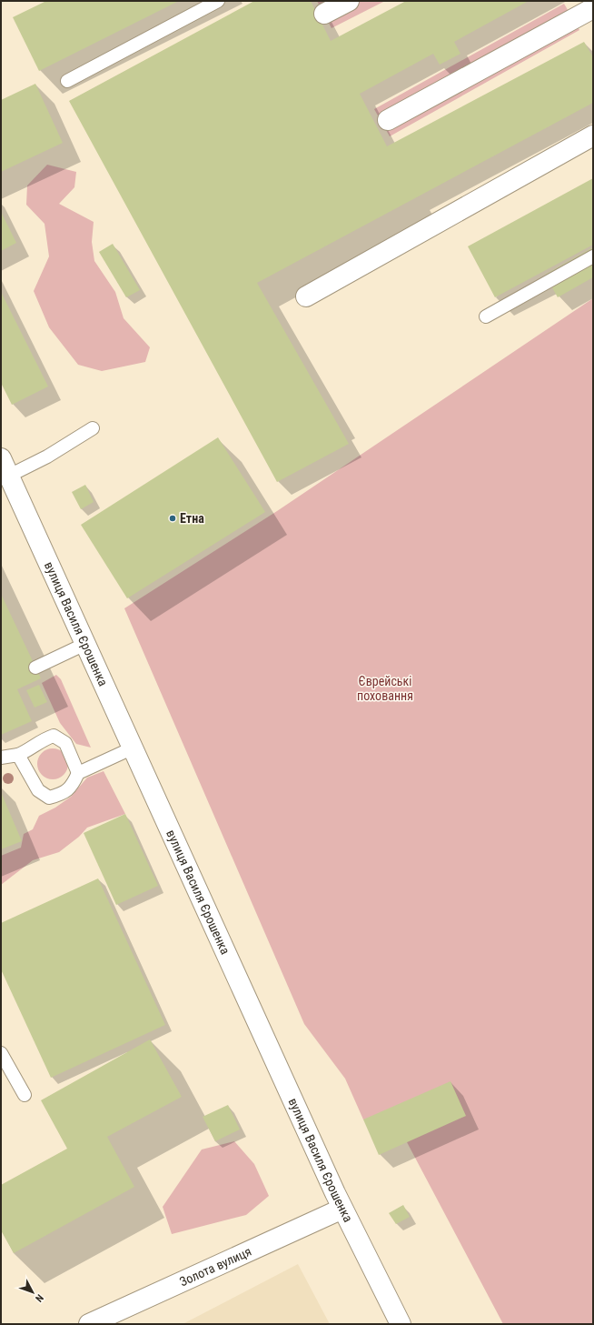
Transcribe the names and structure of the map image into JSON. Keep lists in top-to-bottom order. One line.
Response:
{"streets":{"main road":["вулиця Василя Єрошенка","Золота вулиця"]},"crossings":[["вулиця Василя Єрошенка","Золота вулиця"]],"parks":["Єврейські поховання"],"places":["Етна"],"north":"bottom right"}
